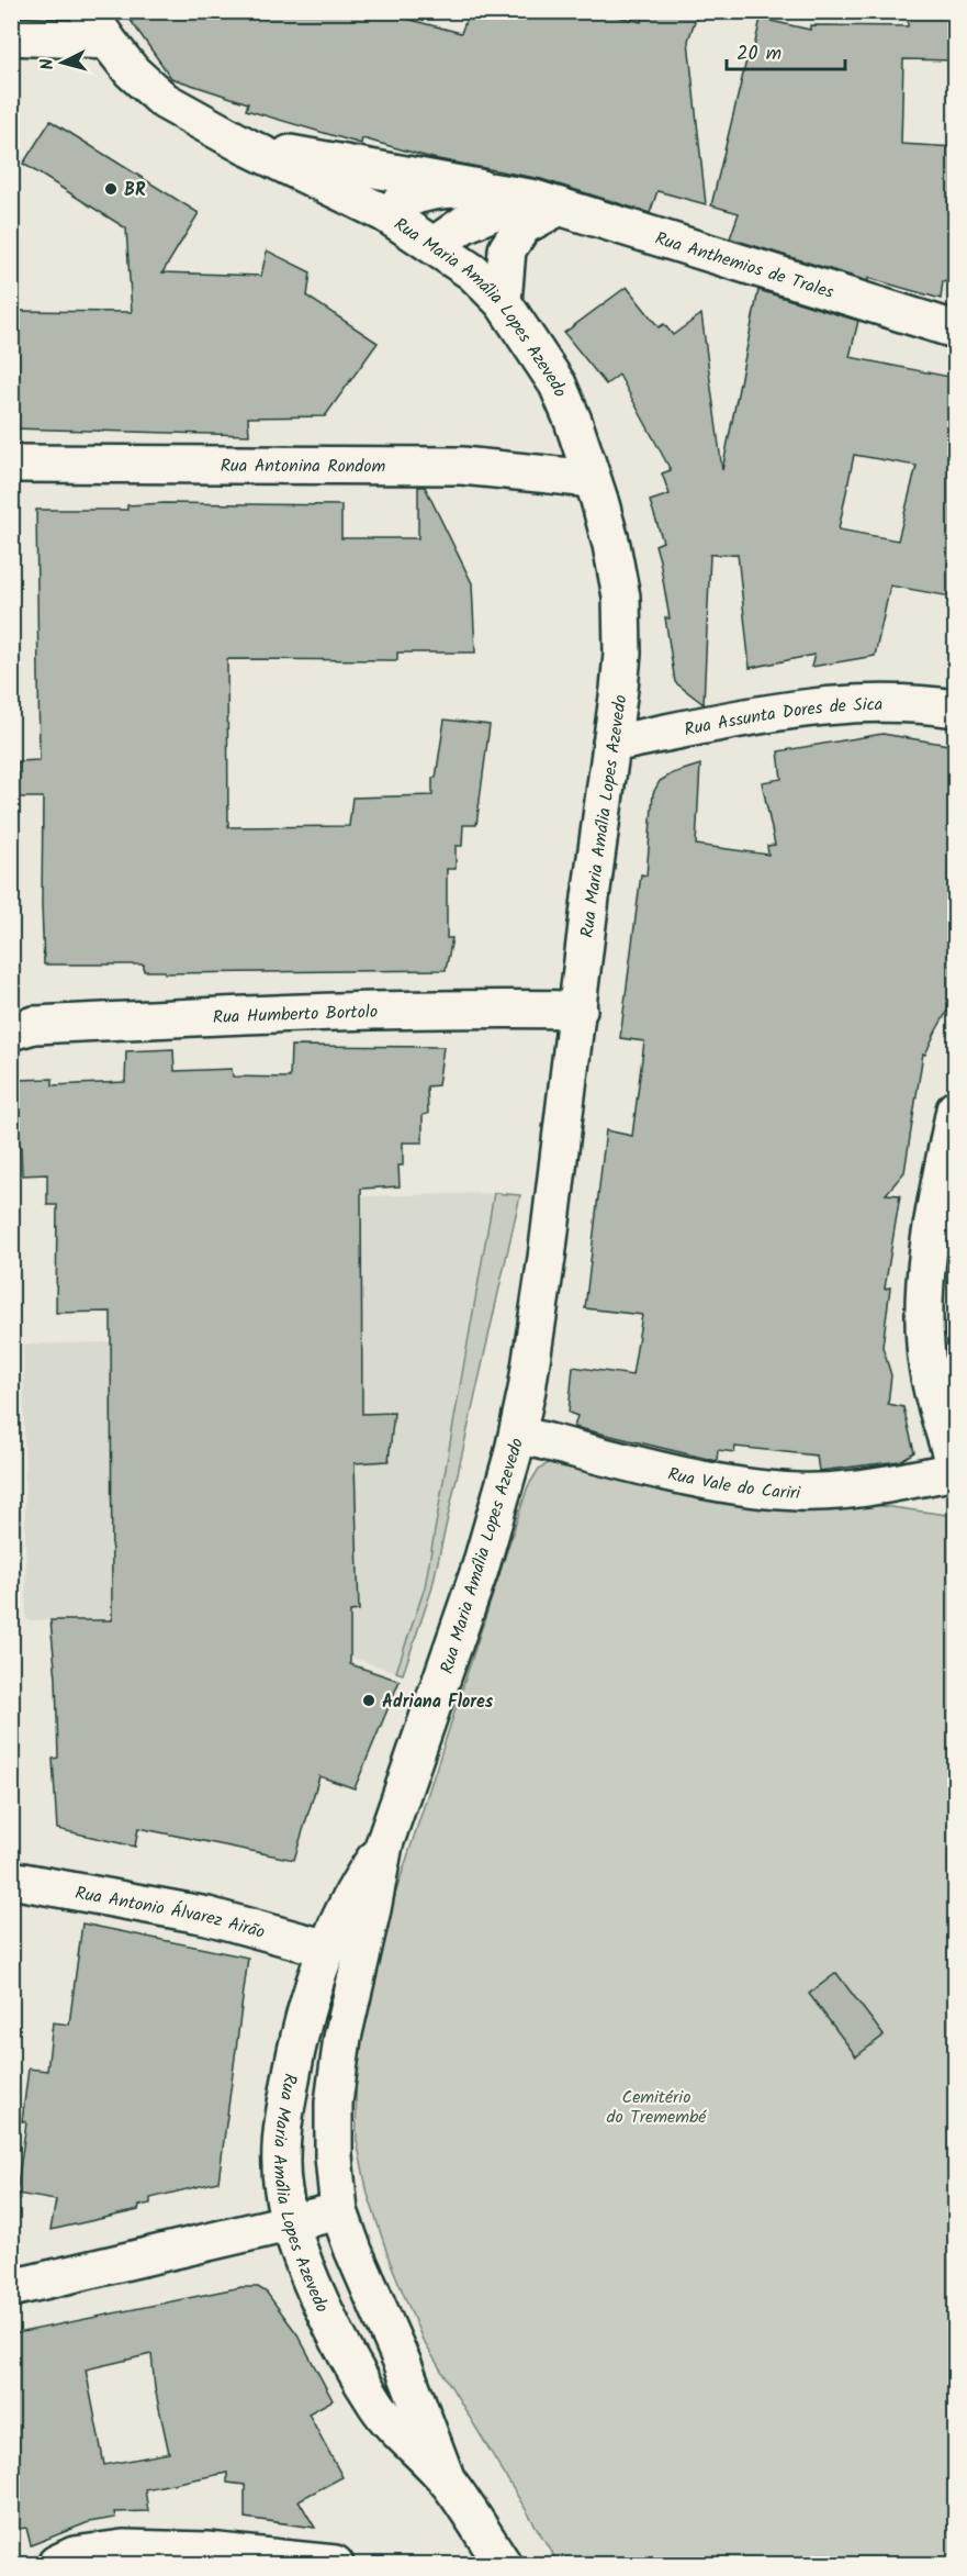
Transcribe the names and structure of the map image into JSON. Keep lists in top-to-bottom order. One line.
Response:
{"streets":{"street":["Rua Anthemios de Trales","Rua Maria Amália Lopes Azevedo","Rua Antonina Rondom","Rua Assunta Dores de Sica","Rua Humberto Bortolo","Rua Vale do Cariri","Rua Antonio Álvarez Airão"]},"crossings":[["Rua Anthemios de Trales","Rua Maria Amália Lopes Azevedo"],["Rua Maria Amália Lopes Azevedo","Rua Antonina Rondom"],["Rua Maria Amália Lopes Azevedo","Rua Assunta Dores de Sica"],["Rua Maria Amália Lopes Azevedo","Rua Humberto Bortolo"],["Rua Maria Amália Lopes Azevedo","Rua Vale do Cariri"],["Rua Maria Amália Lopes Azevedo","Rua Antonio Álvarez Airão"]],"parks":["Cemitério do Tremembé"],"places":["BR","Adriana Flores"],"scale_bar":"20 m","north":"left"}
